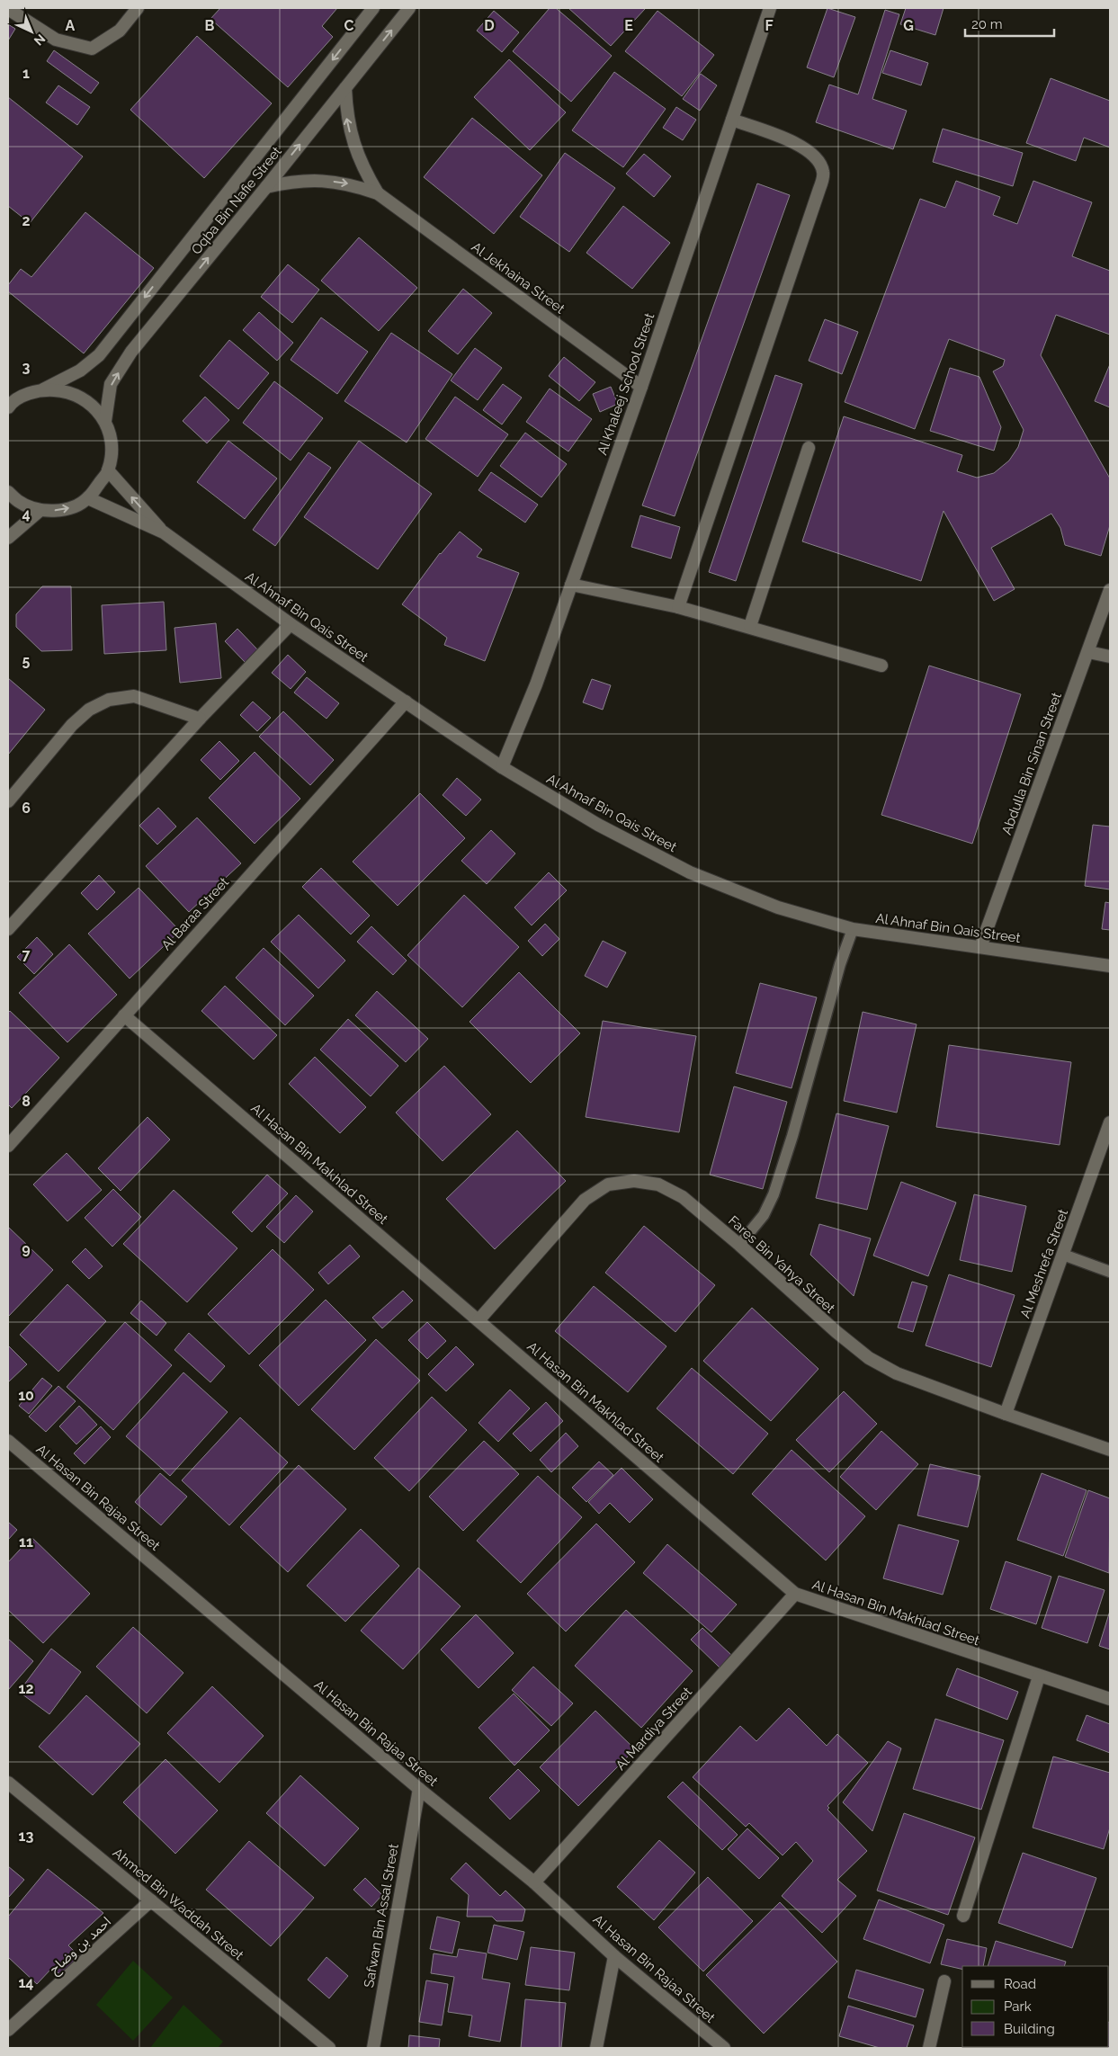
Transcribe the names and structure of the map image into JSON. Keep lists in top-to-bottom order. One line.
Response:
{"streets":{"street":["Oqba Bin Nafie Street","Al Jekhaina Street","Al Khaleej School Street","Al Ahnaf Bin Qais Street","Abdulla Bin Sinan Street","Al Baraa Street","Al Hasan Bin Makhlad Street","Al Meshrefa Street","Fares Bin Yahya Street","Al Hasan Bin Rajaa Street","Al Mardiya Street","Ahmed Bin Waddah Street","Safwan Bin Assal Street","احمد بن وضاح"]},"crossings":[["Oqba Bin Nafie Street","Al Jekhaina Street"],["Al Jekhaina Street","Al Khaleej School Street"],["Al Khaleej School Street","Al Ahnaf Bin Qais Street"],["Al Ahnaf Bin Qais Street","Abdulla Bin Sinan Street"],["Al Ahnaf Bin Qais Street","Al Baraa Street"],["Al Baraa Street","Al Hasan Bin Makhlad Street"],["Al Hasan Bin Makhlad Street","Fares Bin Yahya Street"],["Al Hasan Bin Makhlad Street","Al Mardiya Street"],["Al Meshrefa Street","Fares Bin Yahya Street"],["Al Hasan Bin Rajaa Street","Al Mardiya Street"],["Al Hasan Bin Rajaa Street","Safwan Bin Assal Street"],["Ahmed Bin Waddah Street","احمد بن وضاح"]],"legend":["Road","Park","Building"],"scale_bar":"20 m","north":"bottom right","grid":{"columns":["A","B","C","D","E","F","G"],"rows":["1","2","3","4","5","6","7","8","9","10","11","12","13","14"]}}
